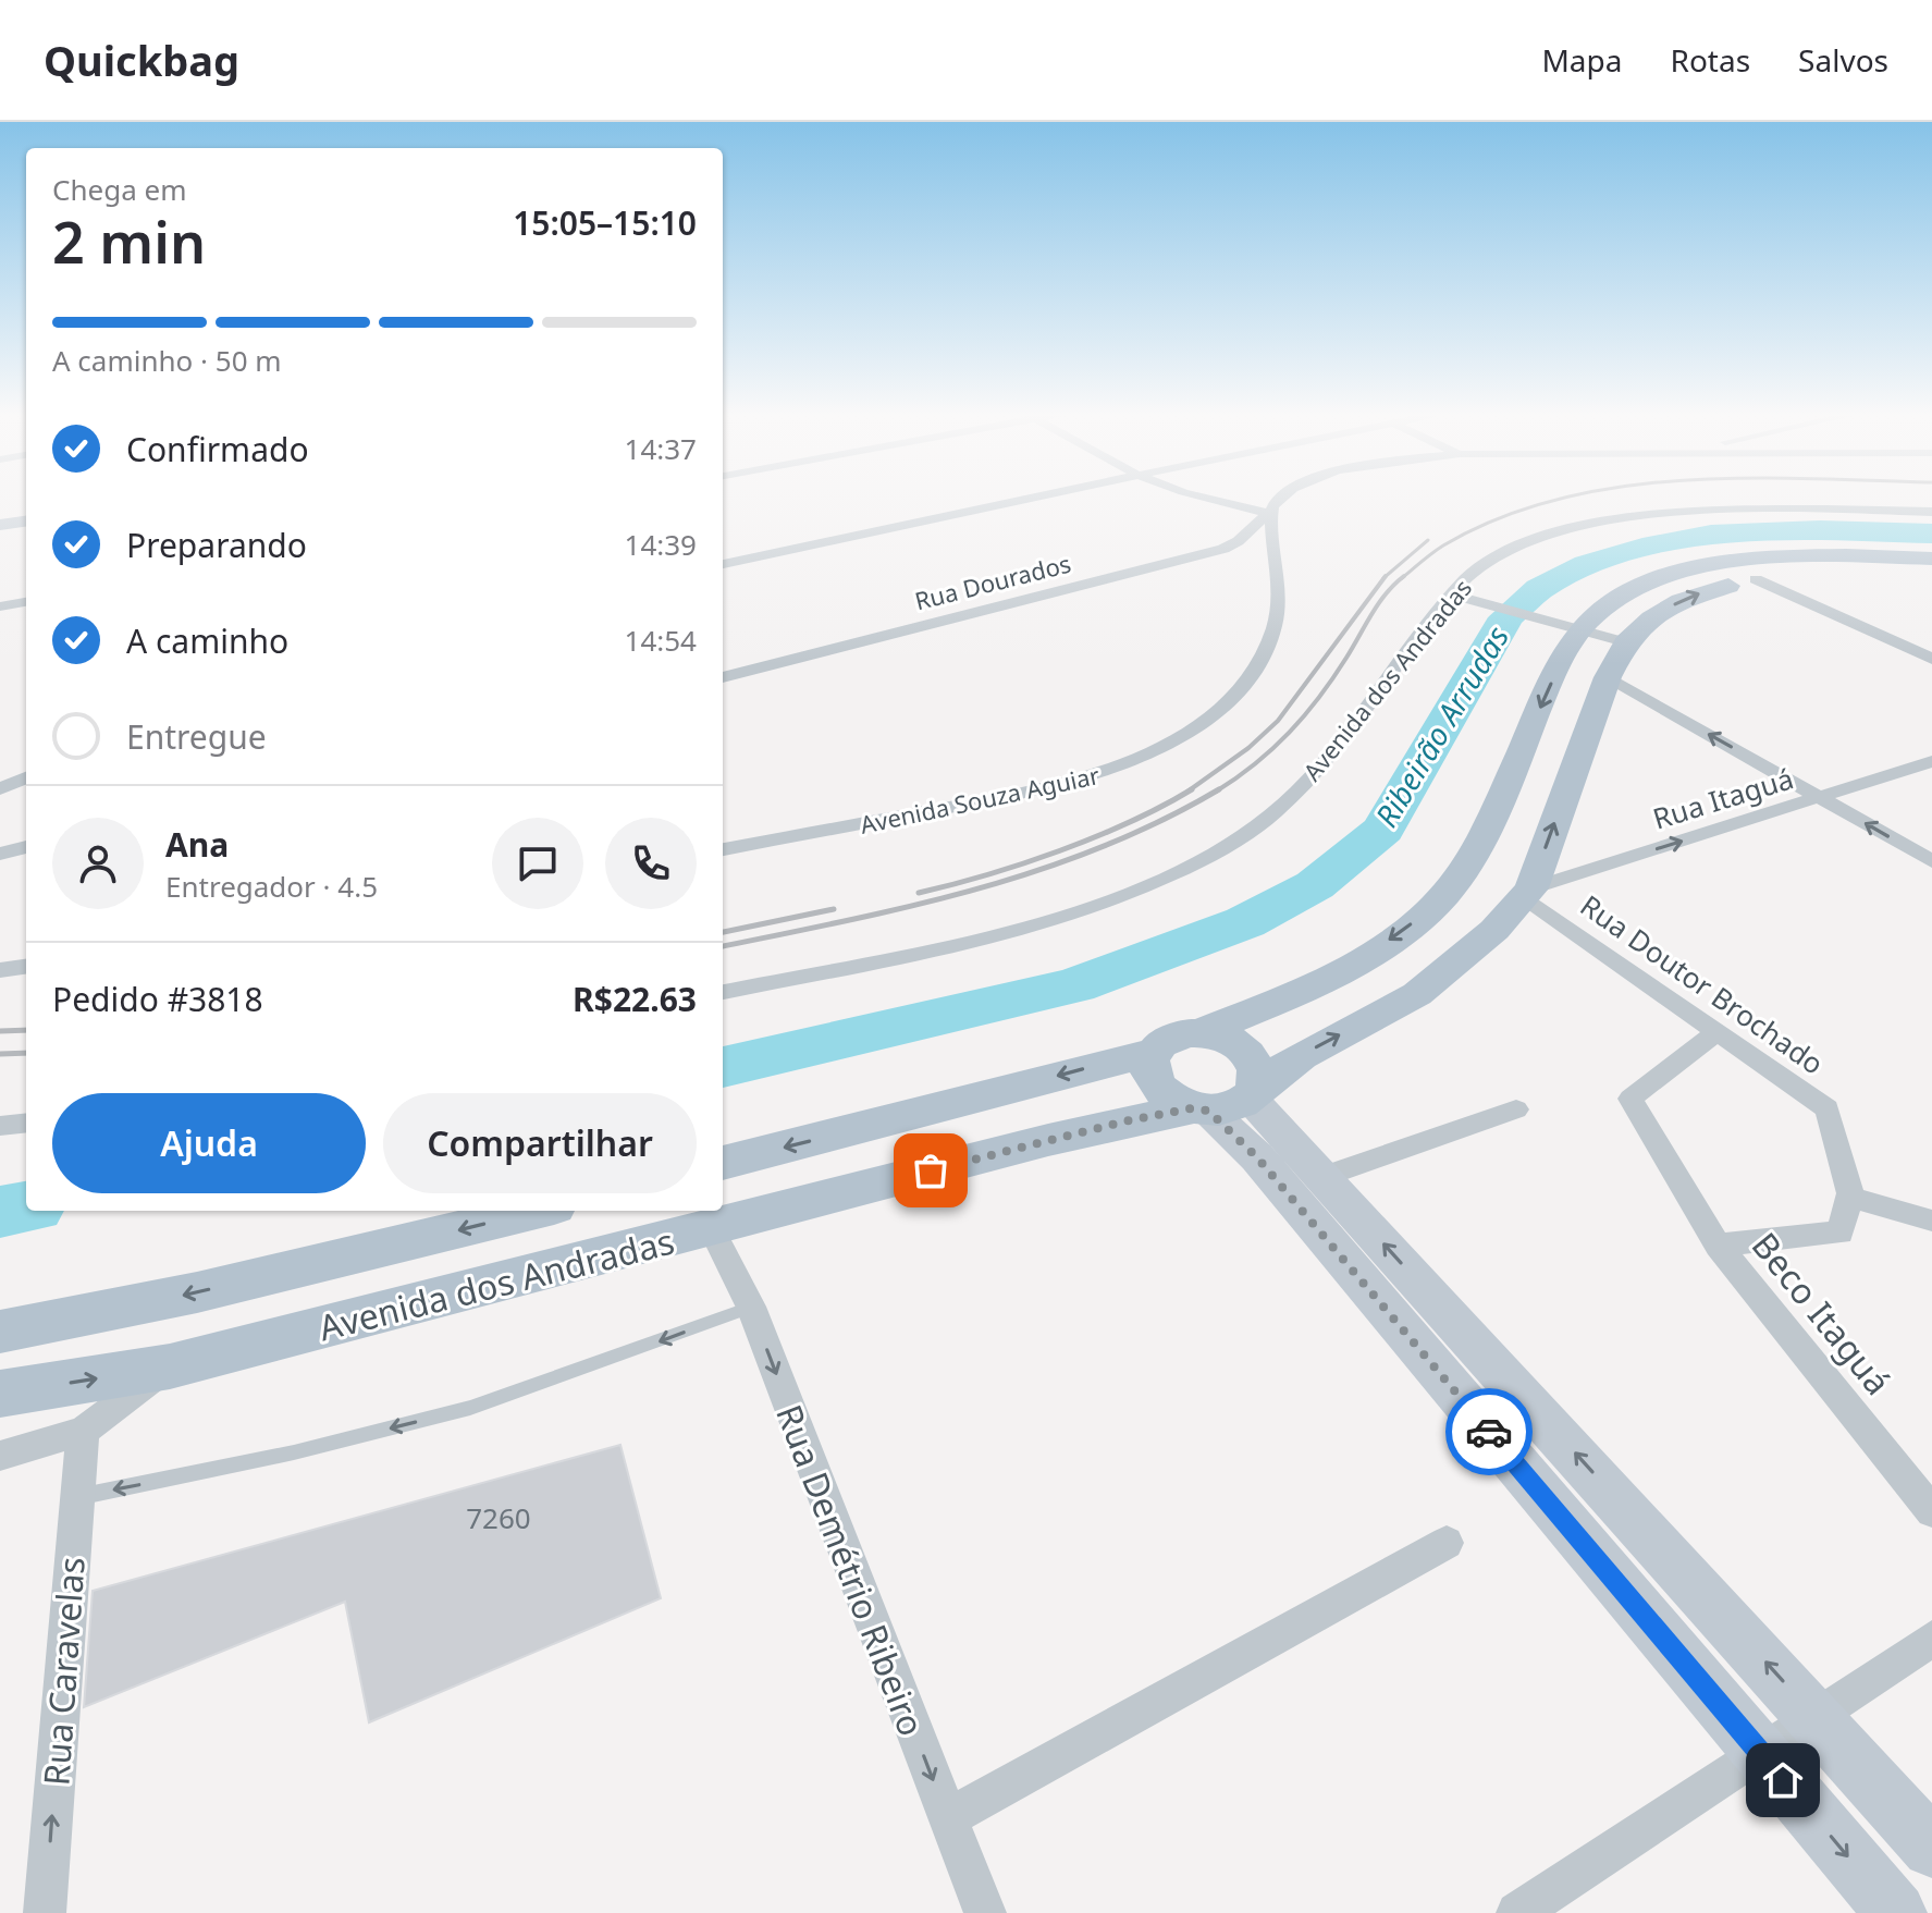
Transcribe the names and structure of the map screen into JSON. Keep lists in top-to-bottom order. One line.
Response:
{"streets":{"main road":["Avenida dos Andradas"],"street":["Rua Dourados","Rua Itaguá","Avenida Souza Aguiar","Rua Doutor Brochado","Beco Itaguá","Rua Demétrio Ribeiro","Rua Caravelas"]},"crossings":[["Rua Dourados","Avenida Souza Aguiar"],["Avenida dos Andradas","Rua Itaguá"],["Avenida dos Andradas","Rua Doutor Brochado"],["Avenida dos Andradas","Rua Demétrio Ribeiro"],["Rua Itaguá","Rua Doutor Brochado"],["Rua Doutor Brochado","Beco Itaguá"]],"one_way":["Rua Itaguá","Rua Demétrio Ribeiro","Rua Caravelas"],"water":["Ribeirão Arrudas"],"house_numbers":["7260"],"page":{"header":"Quickbag","nav":["Mapa","Rotas","Salvos"],"heading":["2 min","Chega em","15:05–15:10"],"panel":["Ana","Entregador · 4.5","Pedido #3818","R$22.63"],"bar":"A caminho · 50 m","list":[["Confirmado","14:37"],["Preparando","14:39"],["A caminho","14:54"],"Entregue"],"buttons":["Ajuda","Compartilhar"]}}
